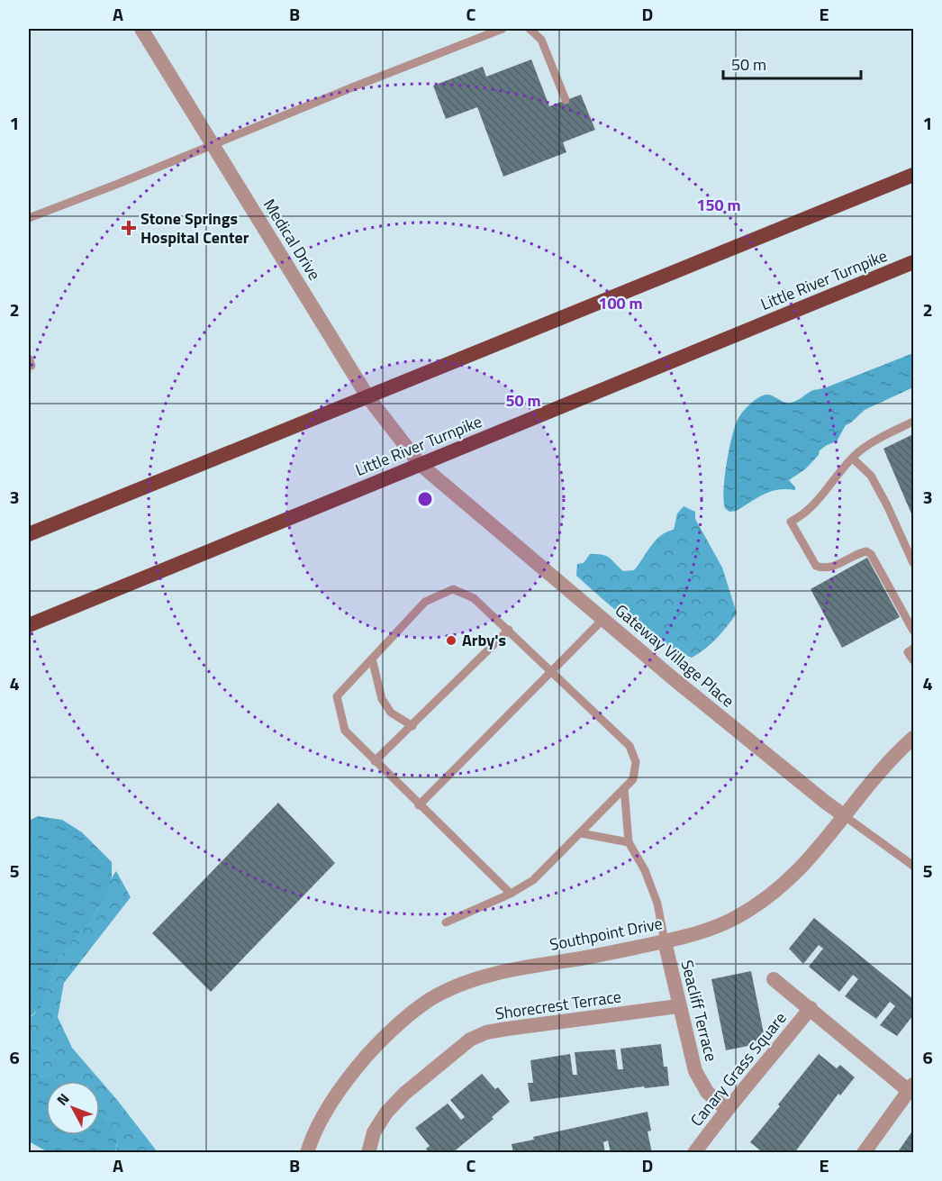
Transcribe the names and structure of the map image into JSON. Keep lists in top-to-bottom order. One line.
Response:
{"streets":{"highway":["Little River Turnpike"],"street":["Medical Drive","Gateway Village Place","Southpoint Drive","Shorecrest Terrace","Seacliff Terrace","Canary Grass Square"]},"crossings":[["Medical Drive","Little River Turnpike"],["Medical Drive","Gateway Village Place"],["Little River Turnpike","Gateway Village Place"],["Gateway Village Place","Southpoint Drive"],["Southpoint Drive","Seacliff Terrace"],["Shorecrest Terrace","Seacliff Terrace"],["Seacliff Terrace","Canary Grass Square"]],"places":{"health":["Stone Springs Hospital Center"],"other":["Arby's"]},"scale_bar":"50 m","north":"top left","grid":{"columns":["A","B","C","D","E"],"rows":["1","2","3","4","5","6"]},"rings":["150 m","100 m","50 m"]}
